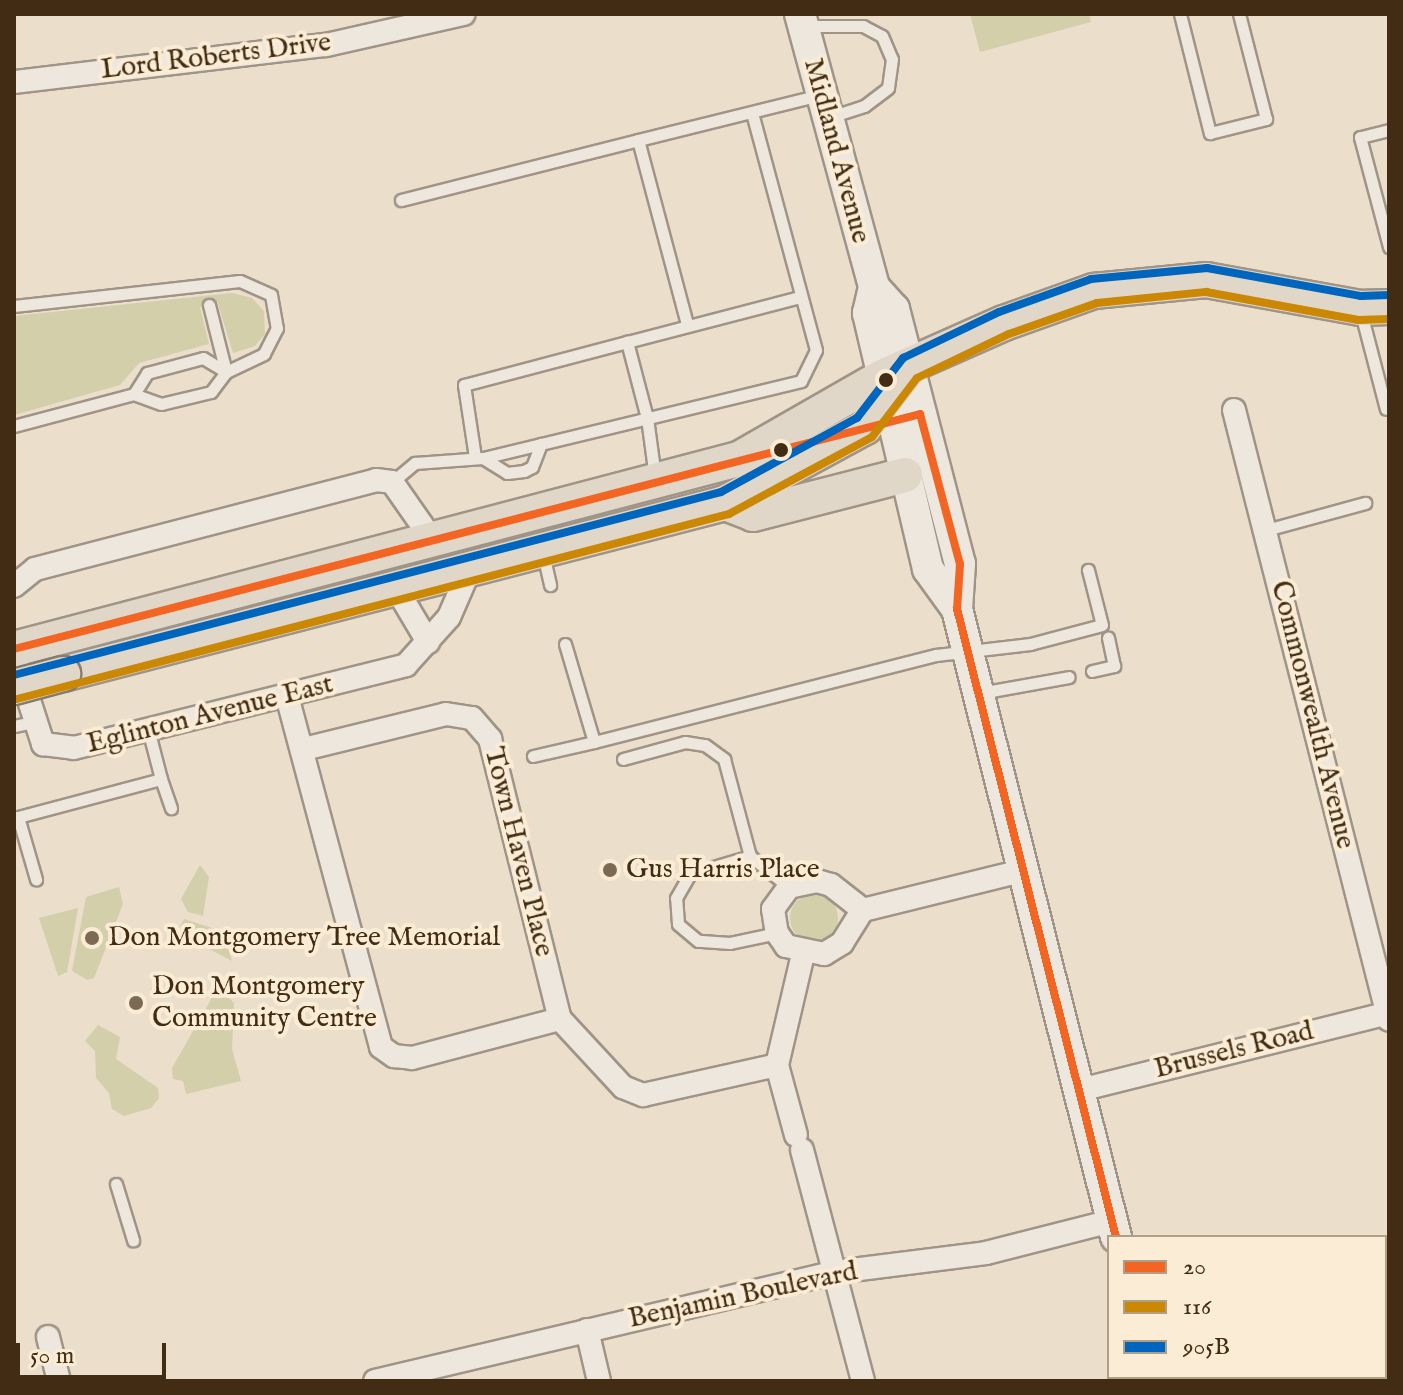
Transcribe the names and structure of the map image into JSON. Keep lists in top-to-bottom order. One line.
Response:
{"streets":{"main road":["Midland Avenue","Eglinton Avenue East"],"street":["Lord Roberts Drive","Commonwealth Avenue","Town Haven Place","Brussels Road","Benjamin Boulevard"]},"crossings":[["Midland Avenue","Eglinton Avenue East"],["Midland Avenue","Brussels Road"],["Midland Avenue","Benjamin Boulevard"],["Commonwealth Avenue","Brussels Road"]],"places":["Gus Harris Place","Don Montgomery Tree Memorial","Don Montgomery Community Centre"],"lines":["transit line 905B","transit line 116","transit line 20"],"legend":["20","116","905B"],"scale_bar":"50 m"}
